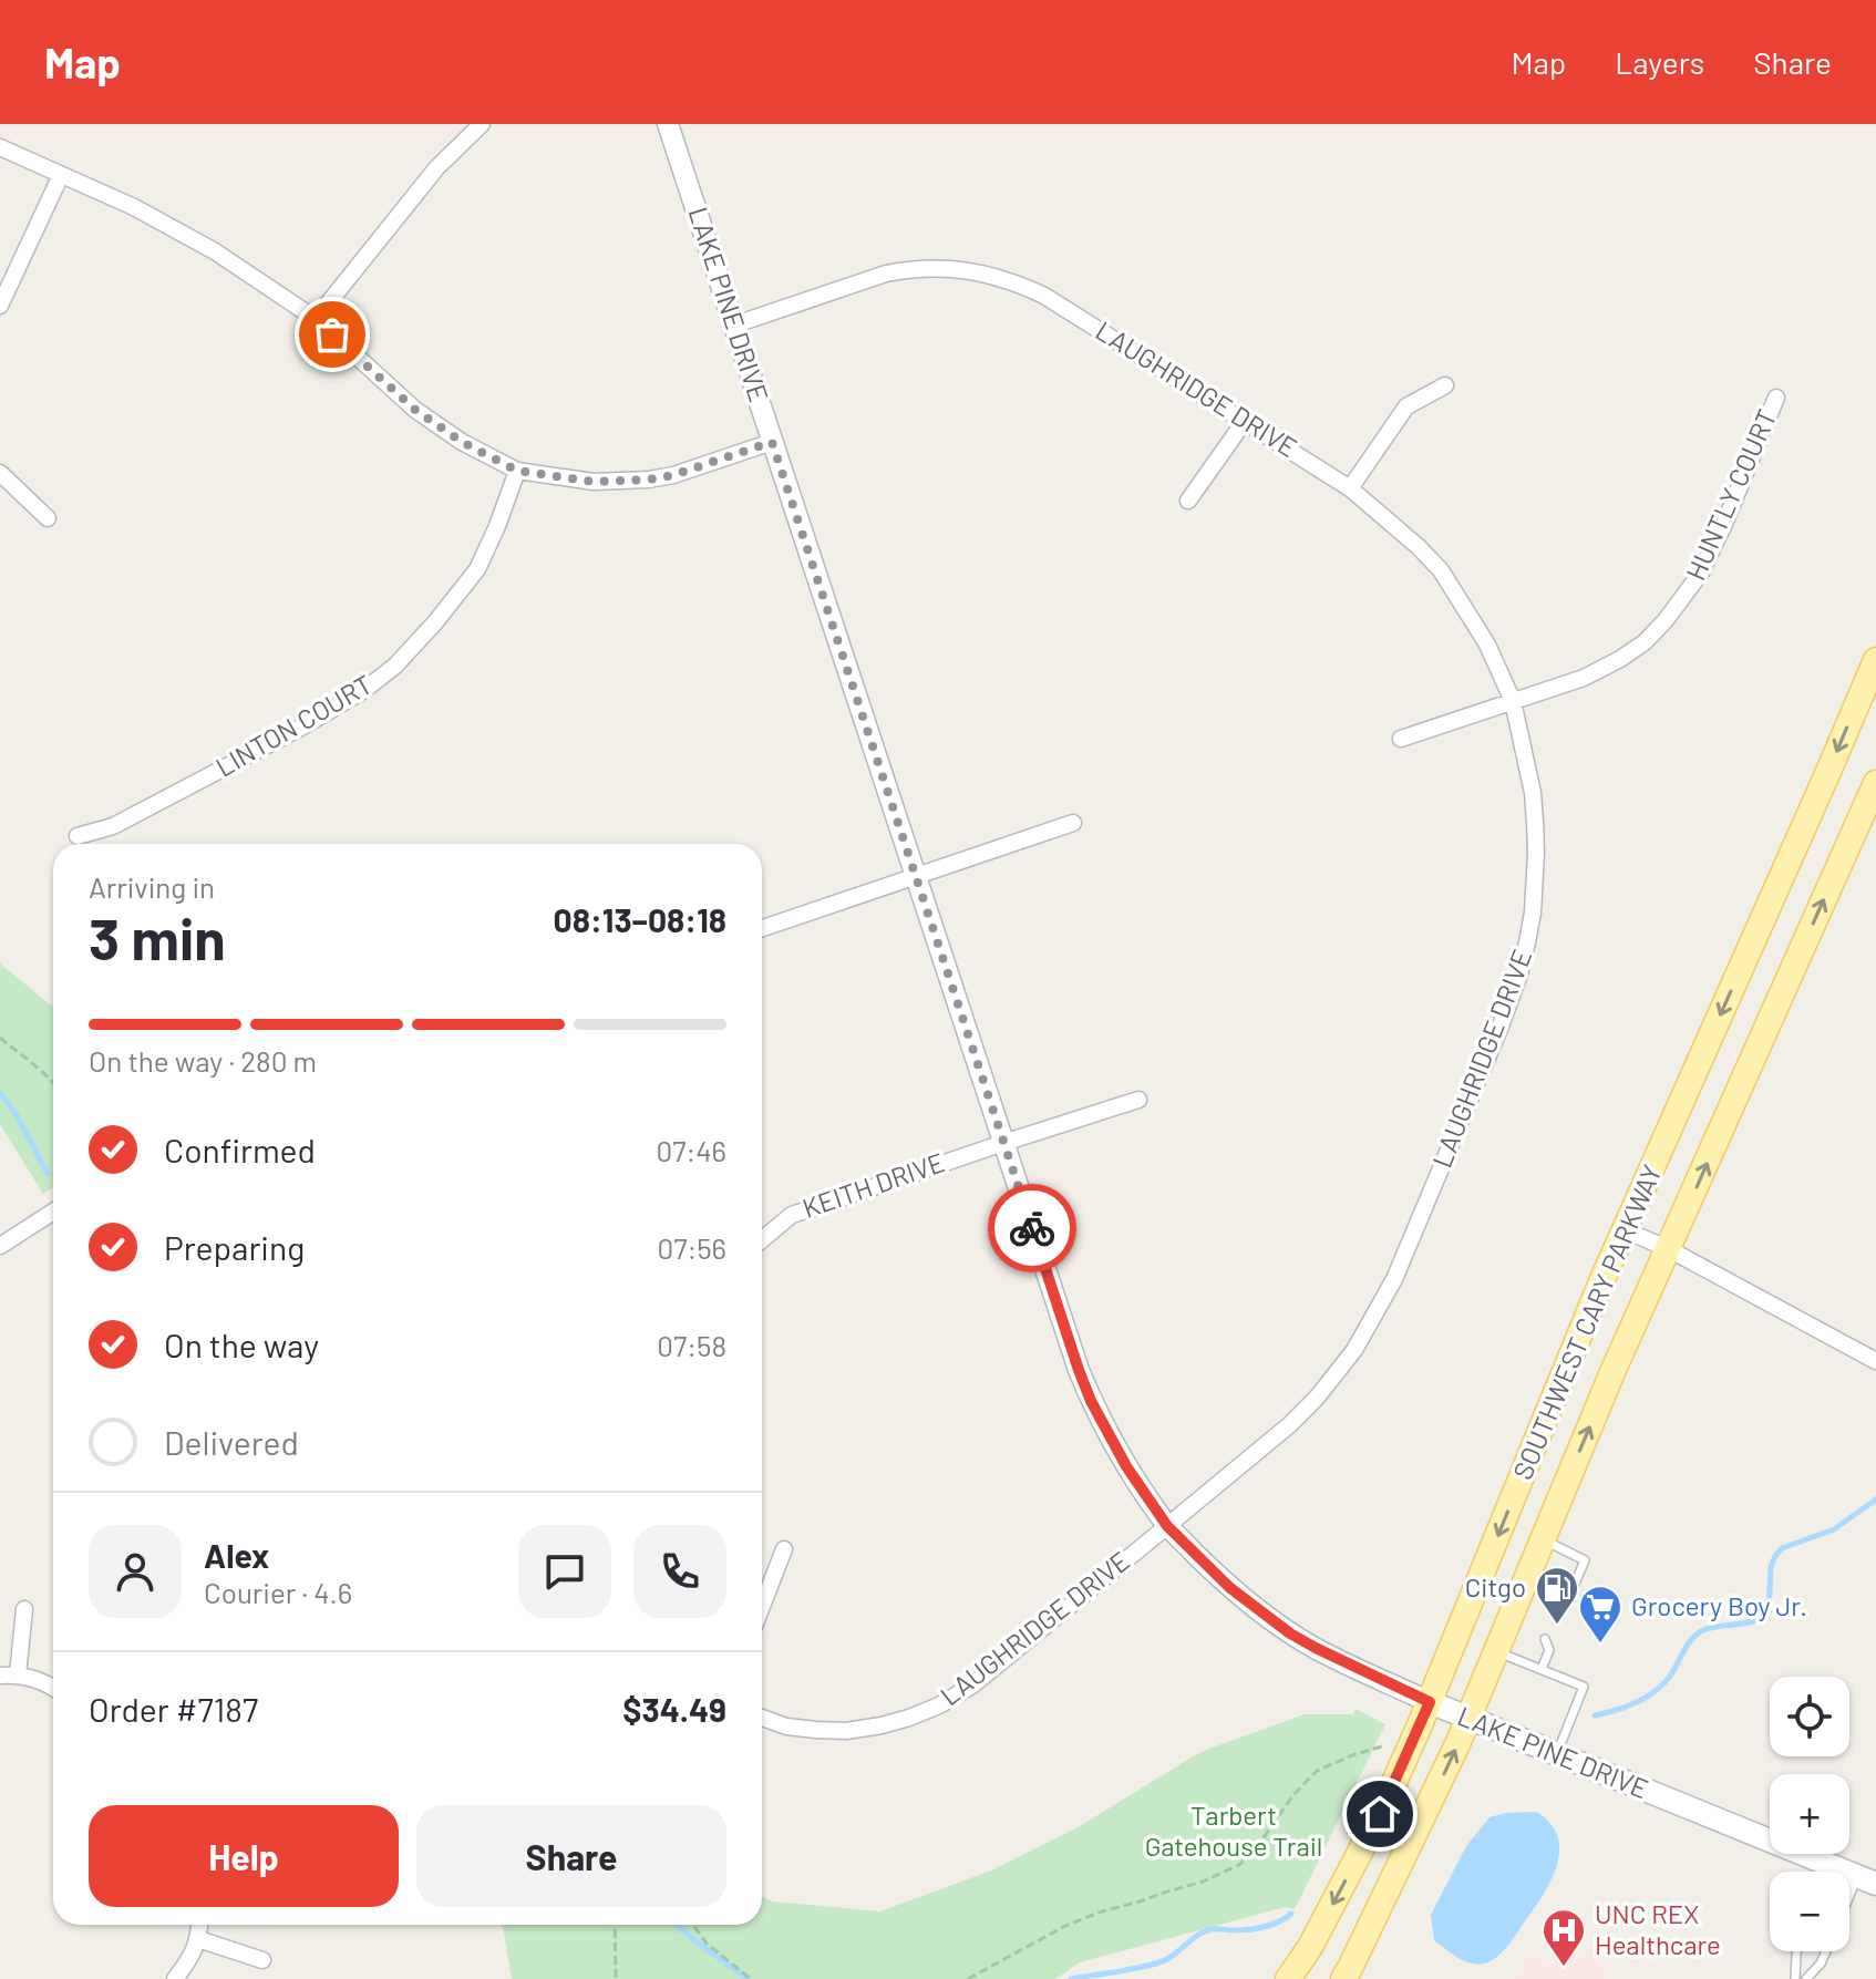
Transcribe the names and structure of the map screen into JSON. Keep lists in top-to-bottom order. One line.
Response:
{"streets":{"main road":["LAKE PINE DRIVE","SOUTHWEST CARY PARKWAY"],"street":["LAUGHRIDGE DRIVE","HUNTLY COURT","LINTON COURT","KEITH DRIVE"]},"crossings":[["LAKE PINE DRIVE","LAUGHRIDGE DRIVE"],["LAKE PINE DRIVE","KEITH DRIVE"],["LAKE PINE DRIVE","SOUTHWEST CARY PARKWAY"],["LAUGHRIDGE DRIVE","HUNTLY COURT"]],"parks":["Tarbert Gatehouse Trail"],"places":{"fuel station":["Citgo"],"supermarket":["Grocery Boy Jr."],"hospital":["UNC REX Healthcare"]},"page":{"header":"Map","nav":["Map","Layers","Share"],"heading":["3 min","Arriving in","08:13–08:18"],"panel":["Alex","Courier · 4.6","Order #7187","$34.49"],"bar":"On the way · 280 m","list":[["Confirmed","07:46"],["Preparing","07:56"],["On the way","07:58"],"Delivered"],"map_buttons":["+","−"],"buttons":["Help","Share"]}}
